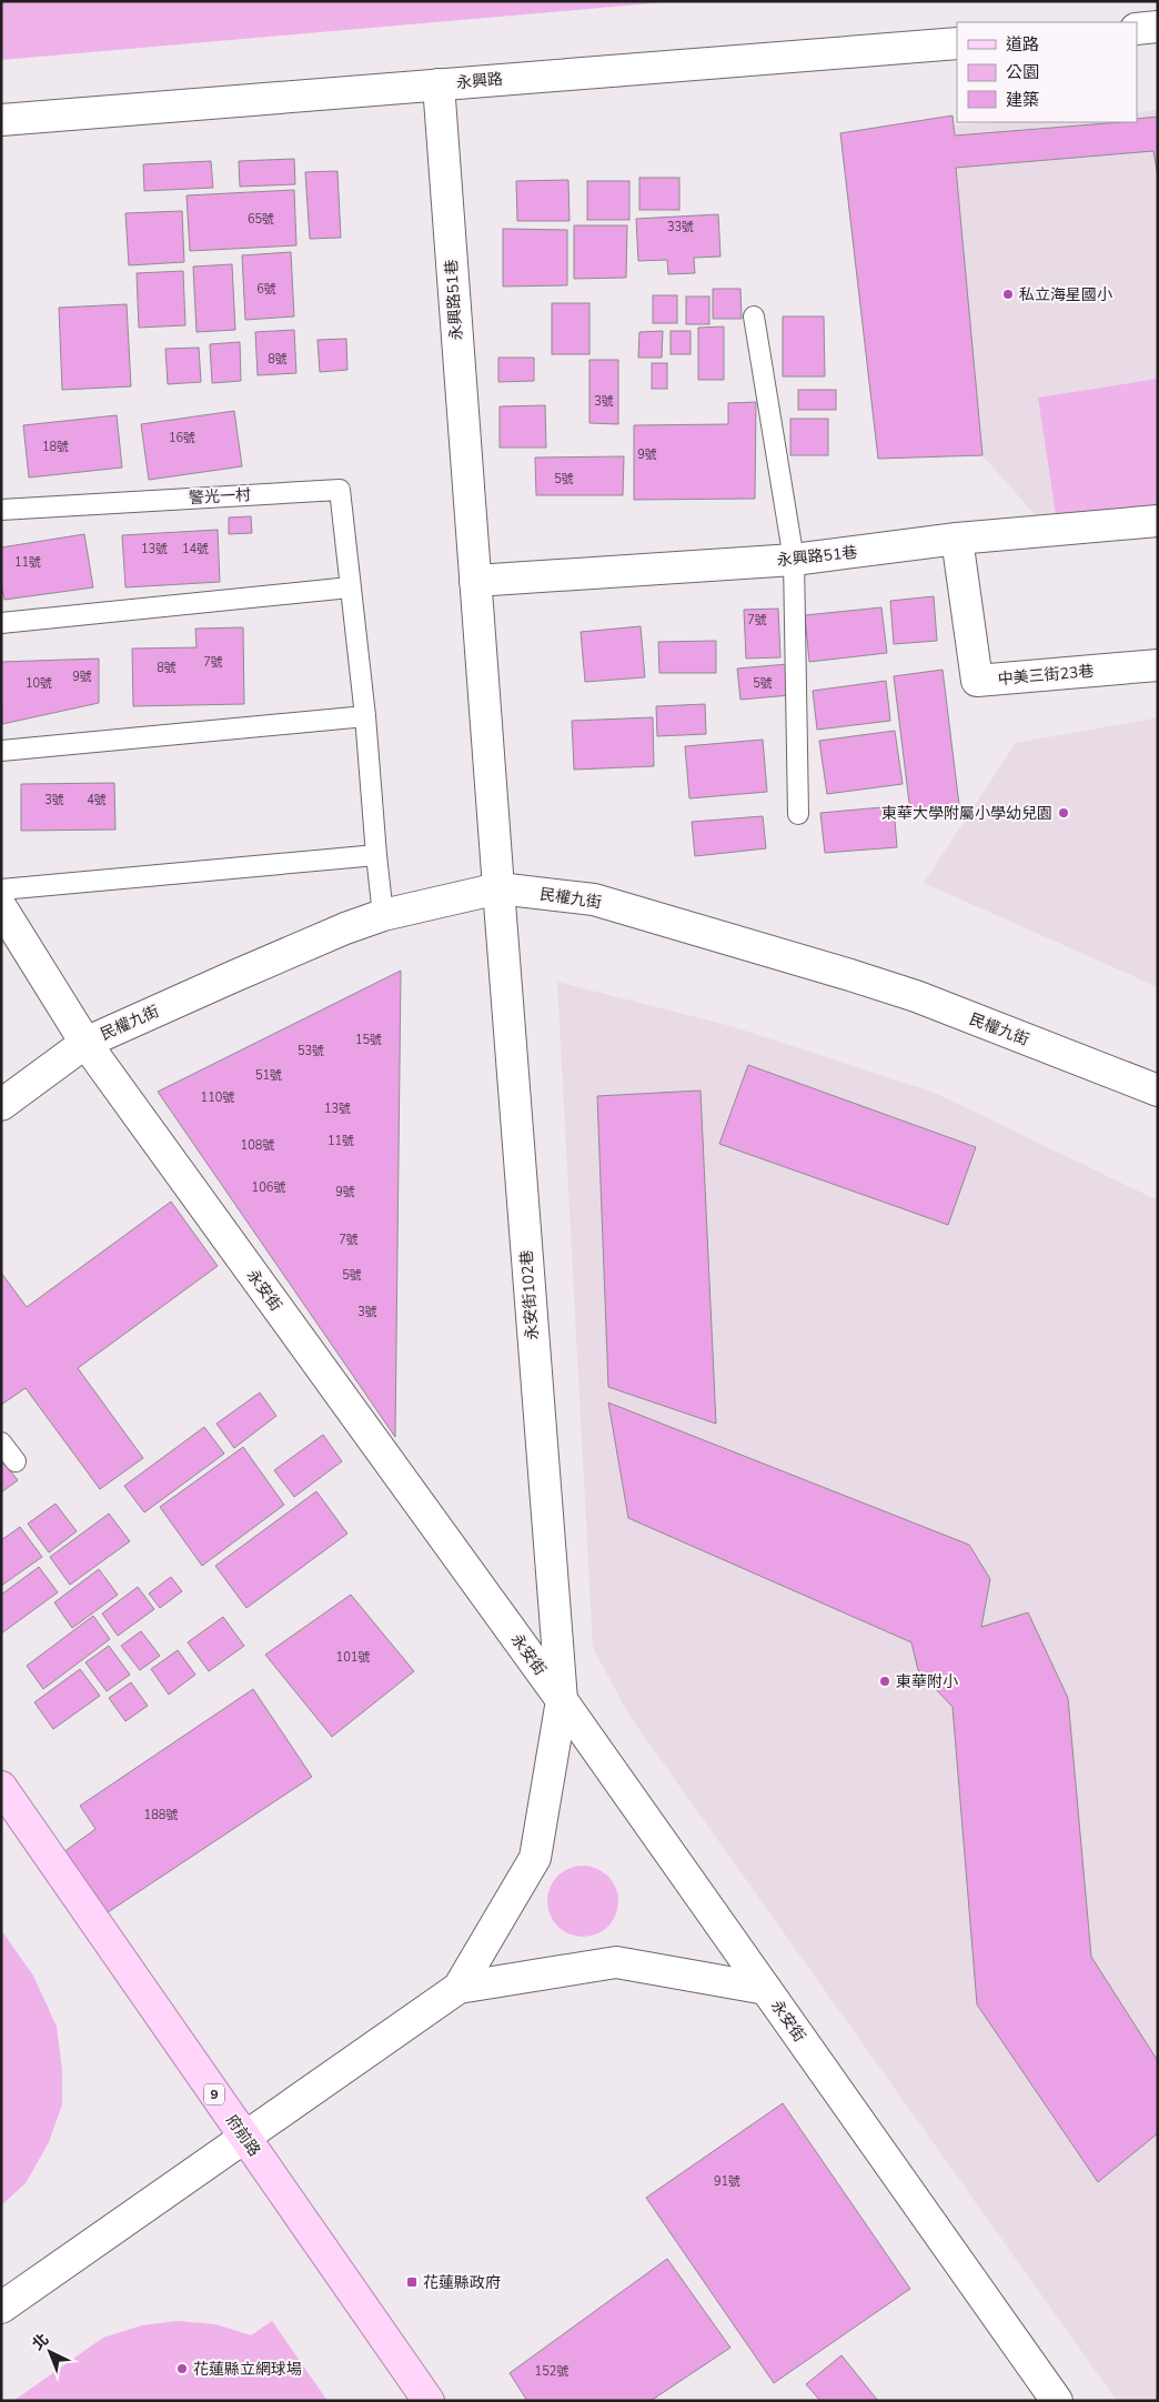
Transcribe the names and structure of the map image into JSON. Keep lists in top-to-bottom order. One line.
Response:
{"streets":{"main road":["9","府前路"],"street":["永興路","永興路51巷","中美三街23巷","民權九街","永安街","永安街102巷"],"lane":["警光一村"]},"crossings":[["永興路","永興路51巷"],["永興路51巷","中美三街23巷"],["永興路51巷","民權九街"],["永興路51巷","永安街102巷"],["警光一村","民權九街"],["民權九街","永安街"],["民權九街","永安街102巷"],["永安街","永安街102巷"]],"places":{"other":["私立海星國小","東華大學附屬小學幼兒園","東華附小","花蓮縣立網球場"],"transit":["花蓮縣政府"]},"house_numbers":["65號","33號","6號","8號","3號","16號","18號","9號","5號","13號","14號","11號","7號","7號","8號","9號","10號","5號","3號","4號","15號","53號","51號","110號","13號","11號","108號","106號","9號","7號","5號","3號","101號","188號","91號","152號"],"legend":["道路","公園","建築"],"north":"top left"}
